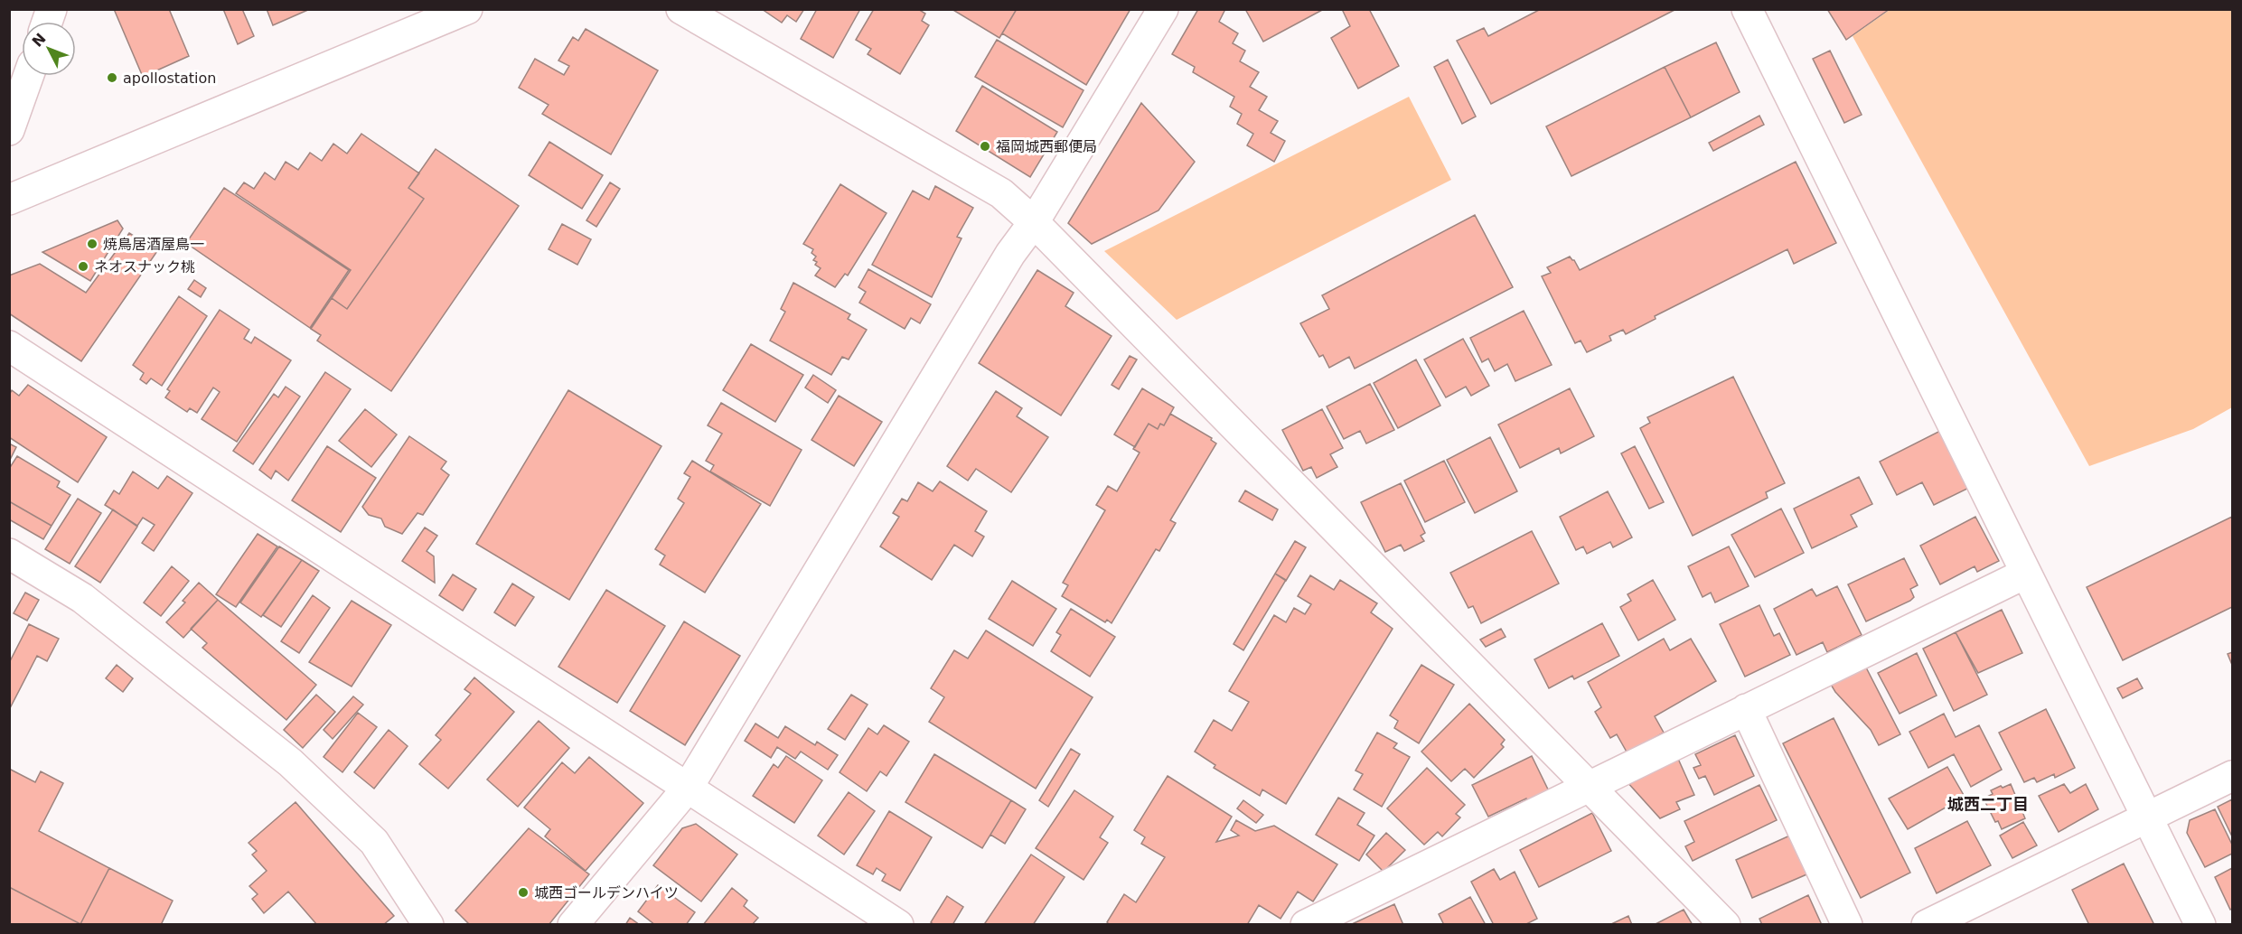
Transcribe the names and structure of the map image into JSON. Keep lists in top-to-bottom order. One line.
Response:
{"districts":["城西二丁目"],"places":["apollostation","福岡城西郵便局","焼鳥居酒屋鳥一","ネオスナック桃","城西ゴールデンハイツ"],"north":"top left"}
